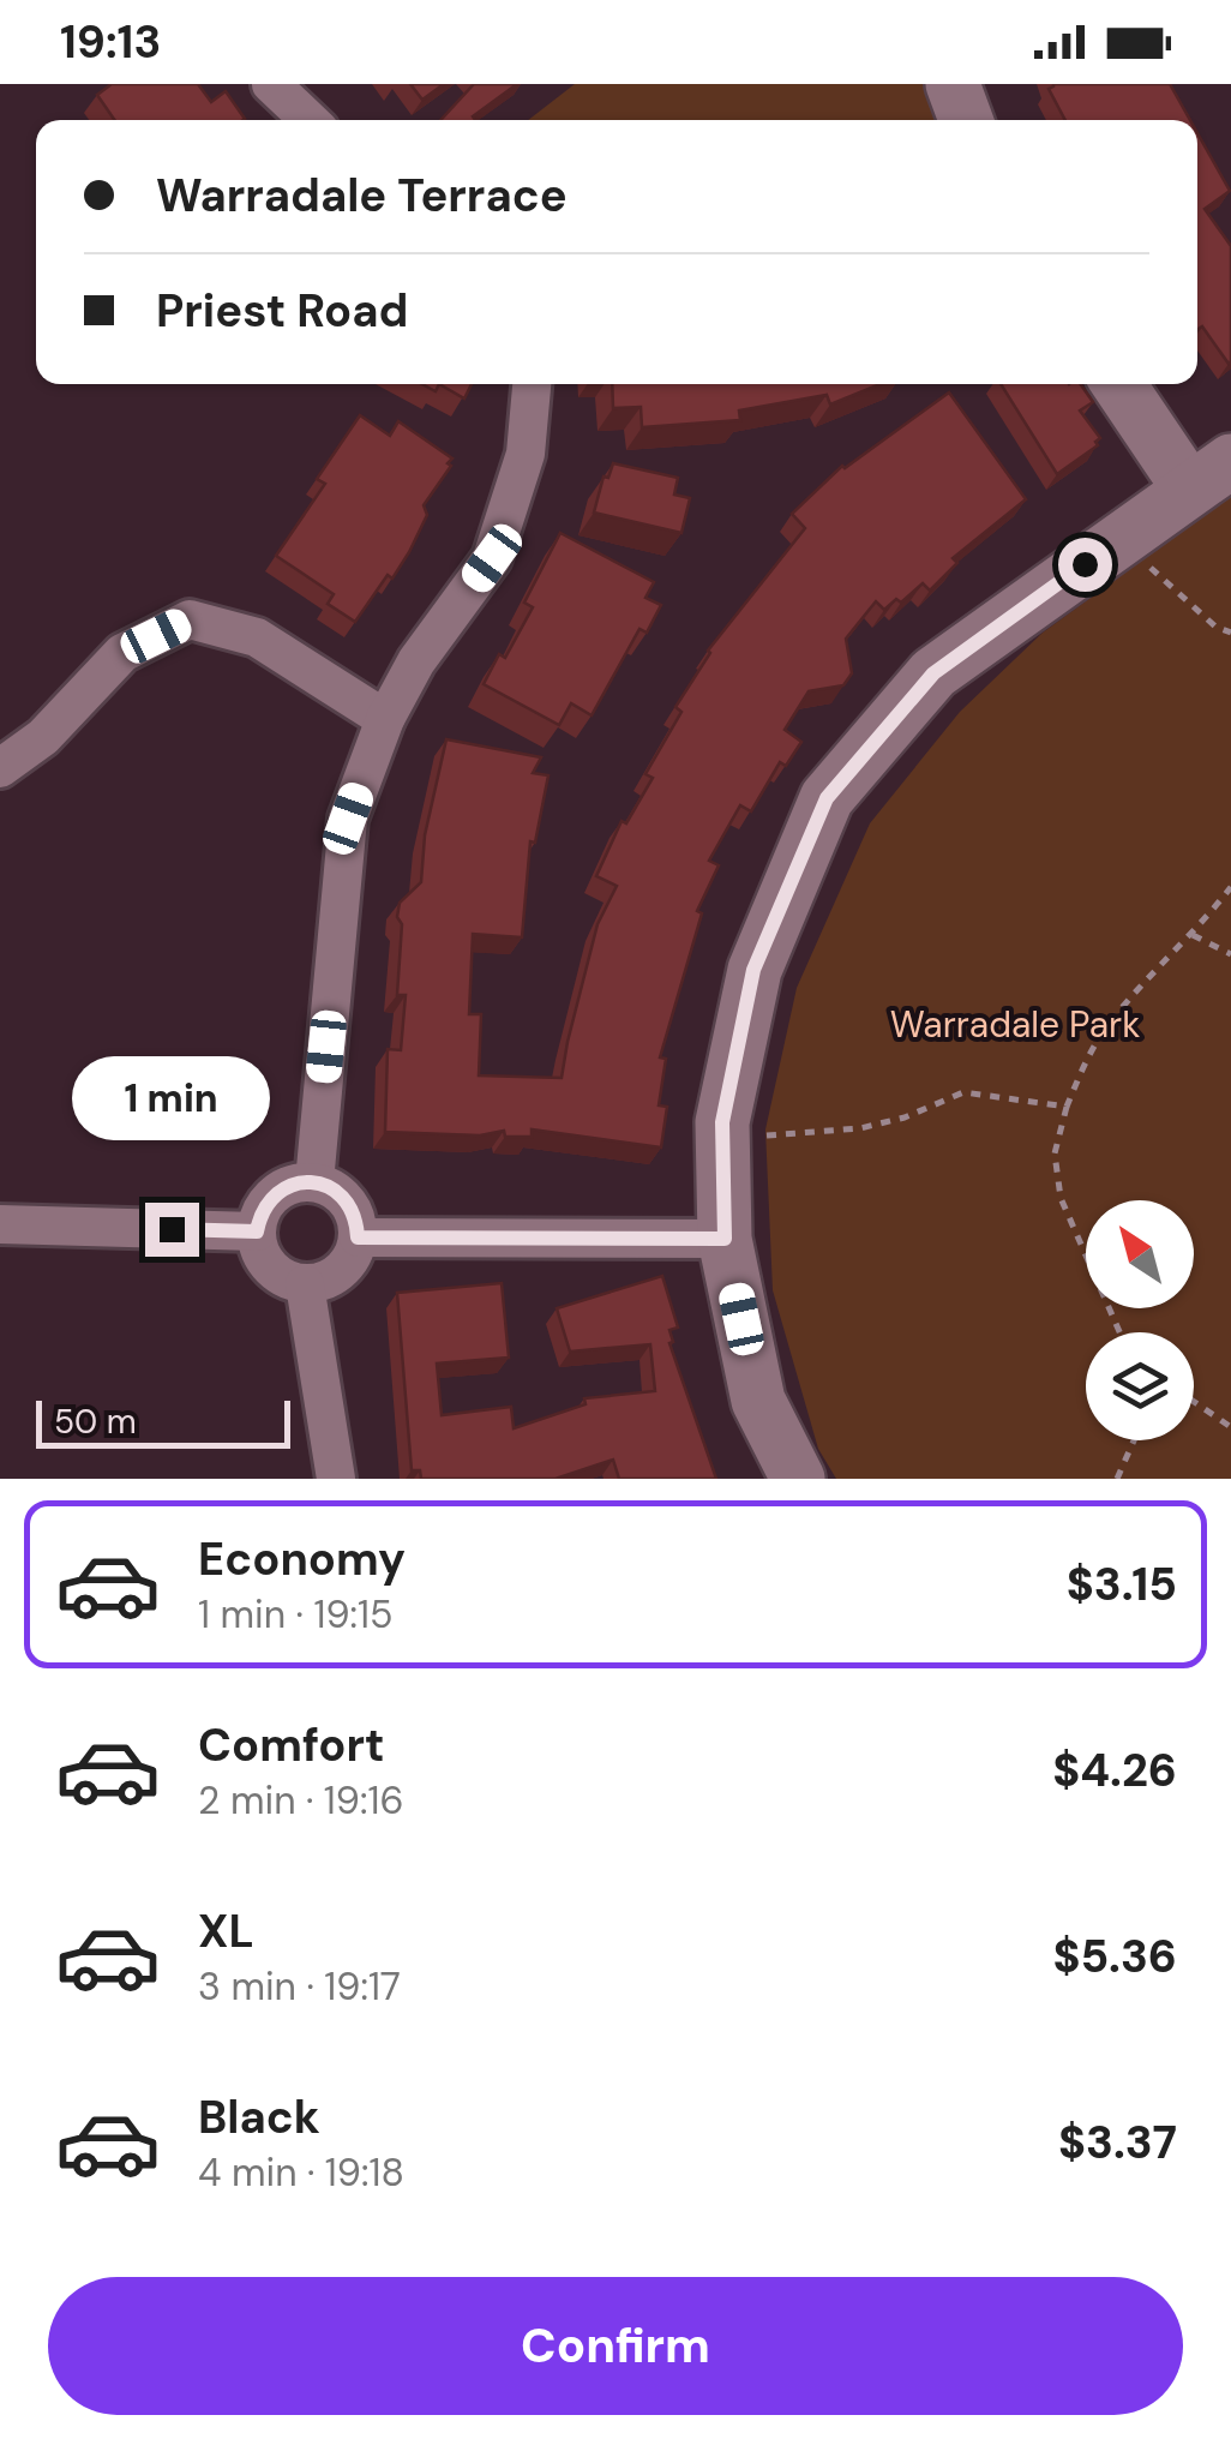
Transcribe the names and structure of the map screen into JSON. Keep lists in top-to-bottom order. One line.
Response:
{"parks":["Warradale Park"],"scale_bar":"50 m","north":"top left","page":{"status":"19:13","banner":["Warradale Terrace","Priest Road"],"bubble":"1 min","scale":"50 m","list":[{"name":"Economy","note":"1 min · 19:15","value":"$3.15"},{"name":"Comfort","note":"2 min · 19:16","value":"$4.26"},{"name":"XL","note":"3 min · 19:17","value":"$5.36"},{"name":"Black","note":"4 min · 19:18","value":"$3.37"}],"buttons":"Confirm"}}
